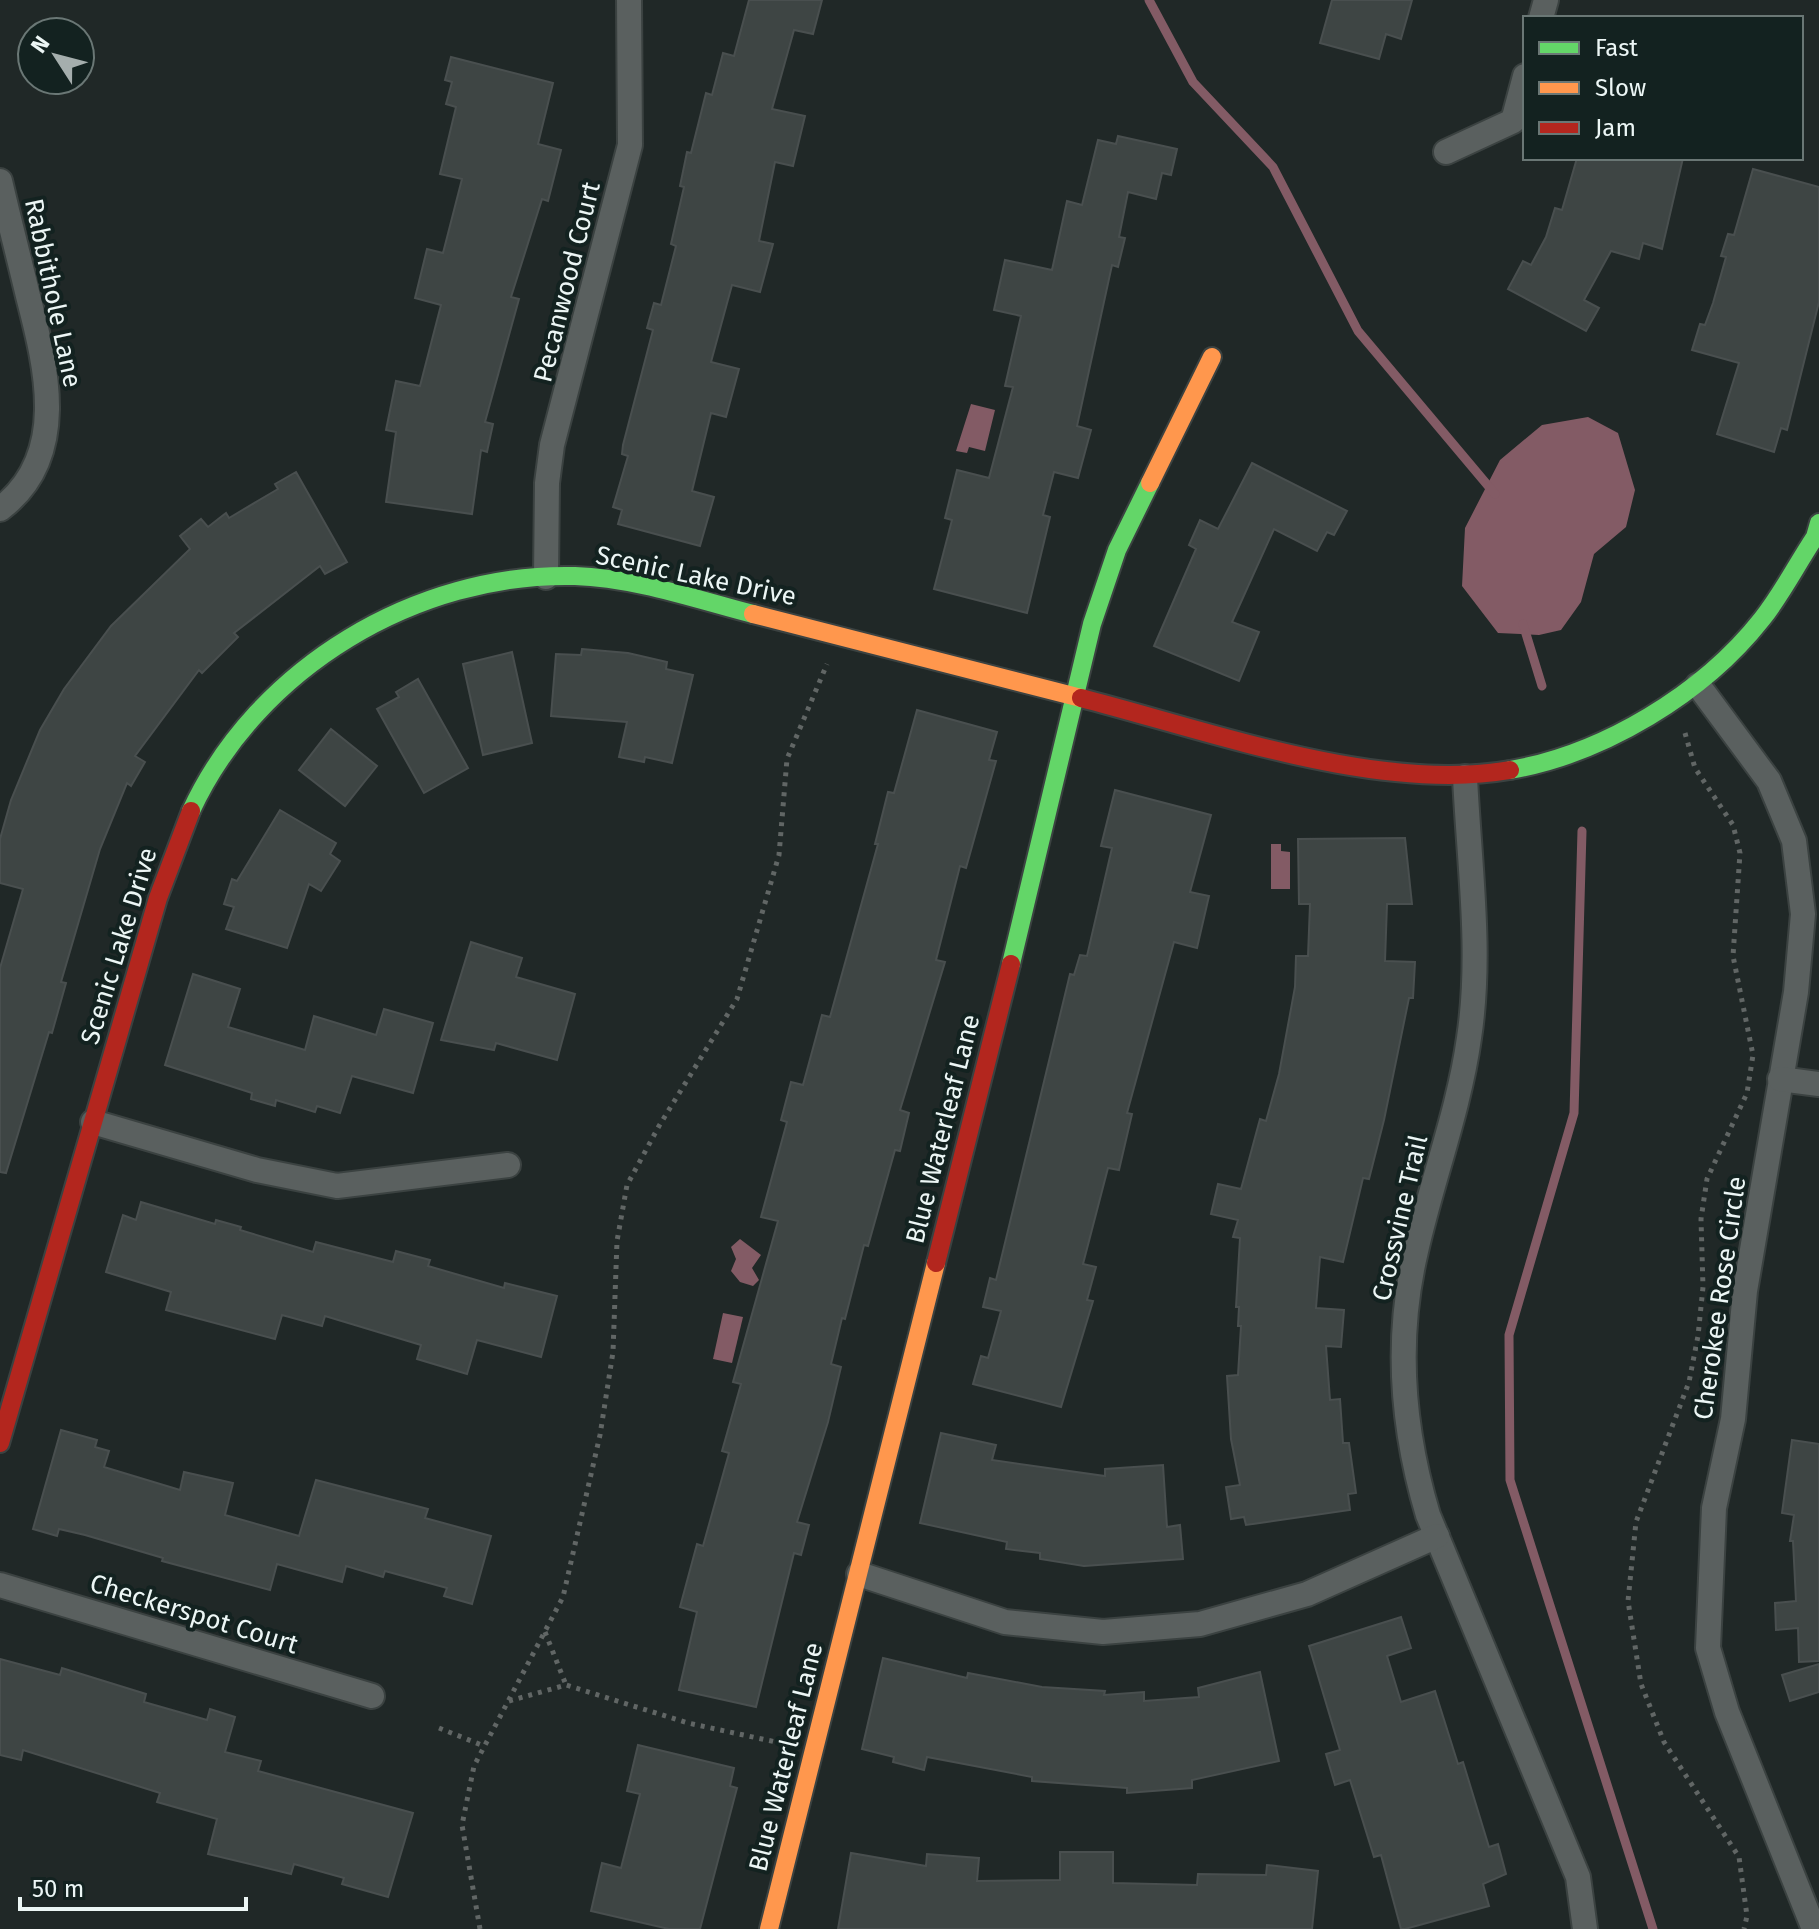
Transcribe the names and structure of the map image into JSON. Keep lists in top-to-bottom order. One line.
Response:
{"streets":{"street":["Pecanwood Court","Rabbithole Lane","Scenic Lake Drive","Blue Waterleaf Lane","Crossvine Trail","Cherokee Rose Circle","Checkerspot Court"]},"crossings":[["Pecanwood Court","Scenic Lake Drive"],["Scenic Lake Drive","Blue Waterleaf Lane"],["Scenic Lake Drive","Crossvine Trail"],["Scenic Lake Drive","Cherokee Rose Circle"]],"legend":["Fast","Slow","Jam"],"scale_bar":"50 m","north":"top left"}
